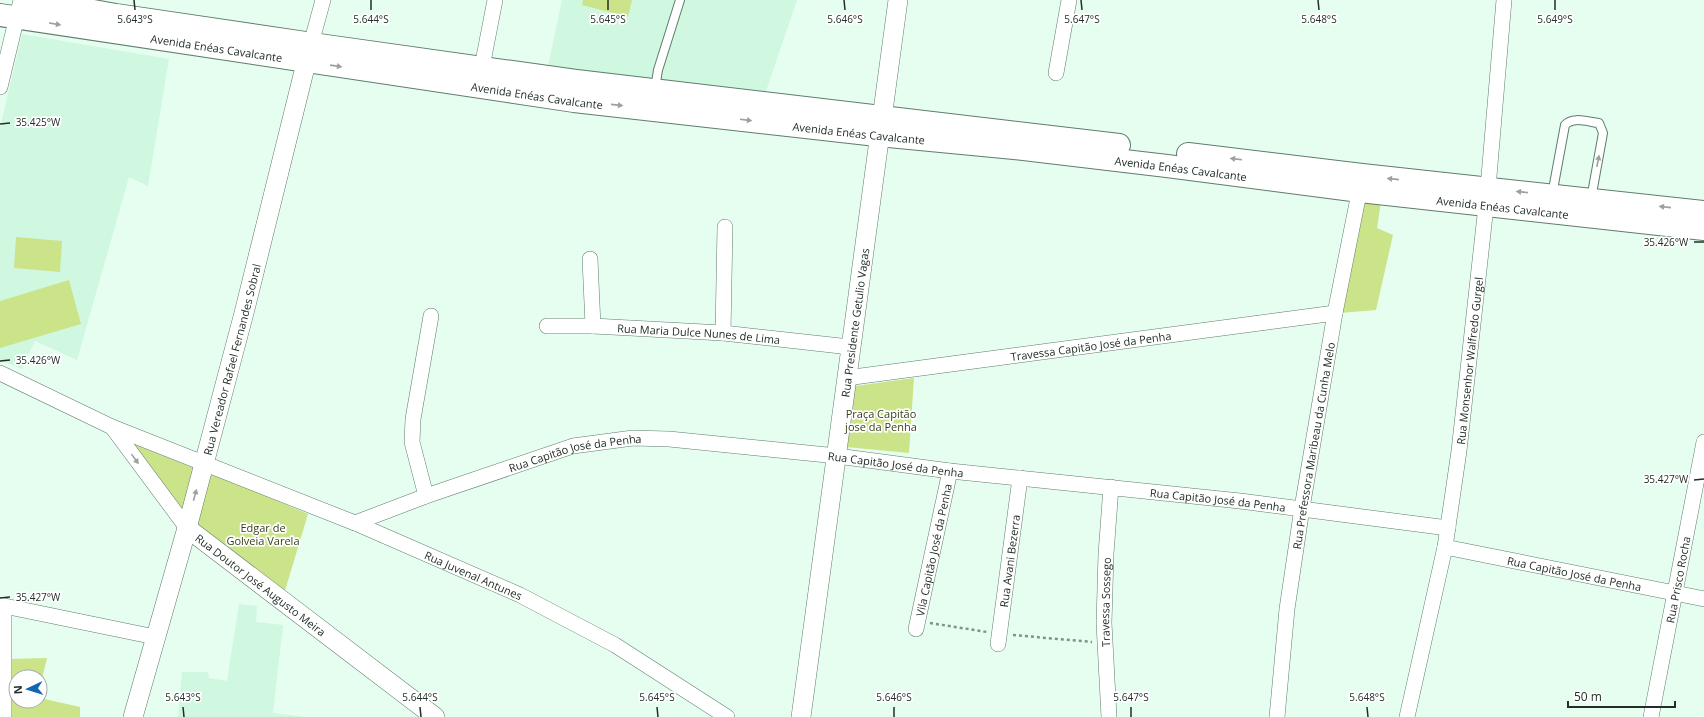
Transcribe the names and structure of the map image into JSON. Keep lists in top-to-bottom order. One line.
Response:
{"streets":{"main road":["Avenida Enéas Cavalcante"],"street":["Rua Presidente Getulio Vagas","Rua Maria Dulce Nunes de Lima","Travessa Capitão José da Penha","Rua Vereador Rafael Fernandes Sobral","Rua Monsenhor Walfredo Gurgel","Rua Prefessora Maribeau da Cunha Melo","Rua Capitão José da Penha","Vila Capitão José da Penha","Rua Avani Bezerra","Rua Juvenal Antunes","Rua Prisco Rocha","Rua Doutor José Augusto Meira","Travessa Sossego"]},"crossings":[["Avenida Enéas Cavalcante","Rua Presidente Getulio Vagas"],["Avenida Enéas Cavalcante","Rua Vereador Rafael Fernandes Sobral"],["Avenida Enéas Cavalcante","Rua Monsenhor Walfredo Gurgel"],["Avenida Enéas Cavalcante","Rua Prefessora Maribeau da Cunha Melo"],["Rua Presidente Getulio Vagas","Rua Maria Dulce Nunes de Lima"],["Rua Presidente Getulio Vagas","Travessa Capitão José da Penha"],["Rua Presidente Getulio Vagas","Rua Capitão José da Penha"],["Travessa Capitão José da Penha","Rua Prefessora Maribeau da Cunha Melo"],["Rua Vereador Rafael Fernandes Sobral","Rua Juvenal Antunes"],["Rua Vereador Rafael Fernandes Sobral","Rua Doutor José Augusto Meira"],["Rua Monsenhor Walfredo Gurgel","Rua Capitão José da Penha"],["Rua Prefessora Maribeau da Cunha Melo","Rua Capitão José da Penha"],["Rua Capitão José da Penha","Vila Capitão José da Penha"],["Rua Capitão José da Penha","Rua Avani Bezerra"],["Rua Capitão José da Penha","Rua Juvenal Antunes"],["Rua Capitão José da Penha","Rua Prisco Rocha"],["Rua Capitão José da Penha","Travessa Sossego"],["Rua Juvenal Antunes","Rua Doutor José Augusto Meira"]],"parks":["Praça Capitão jose da Penha","Edgar de Golveia Varela"],"scale_bar":"50 m","north":"left","coordinates":["5.643°S","5.644°S","5.645°S","5.646°S","5.647°S","5.648°S","5.649°S","35.425°W","35.426°W","35.427°W"]}
